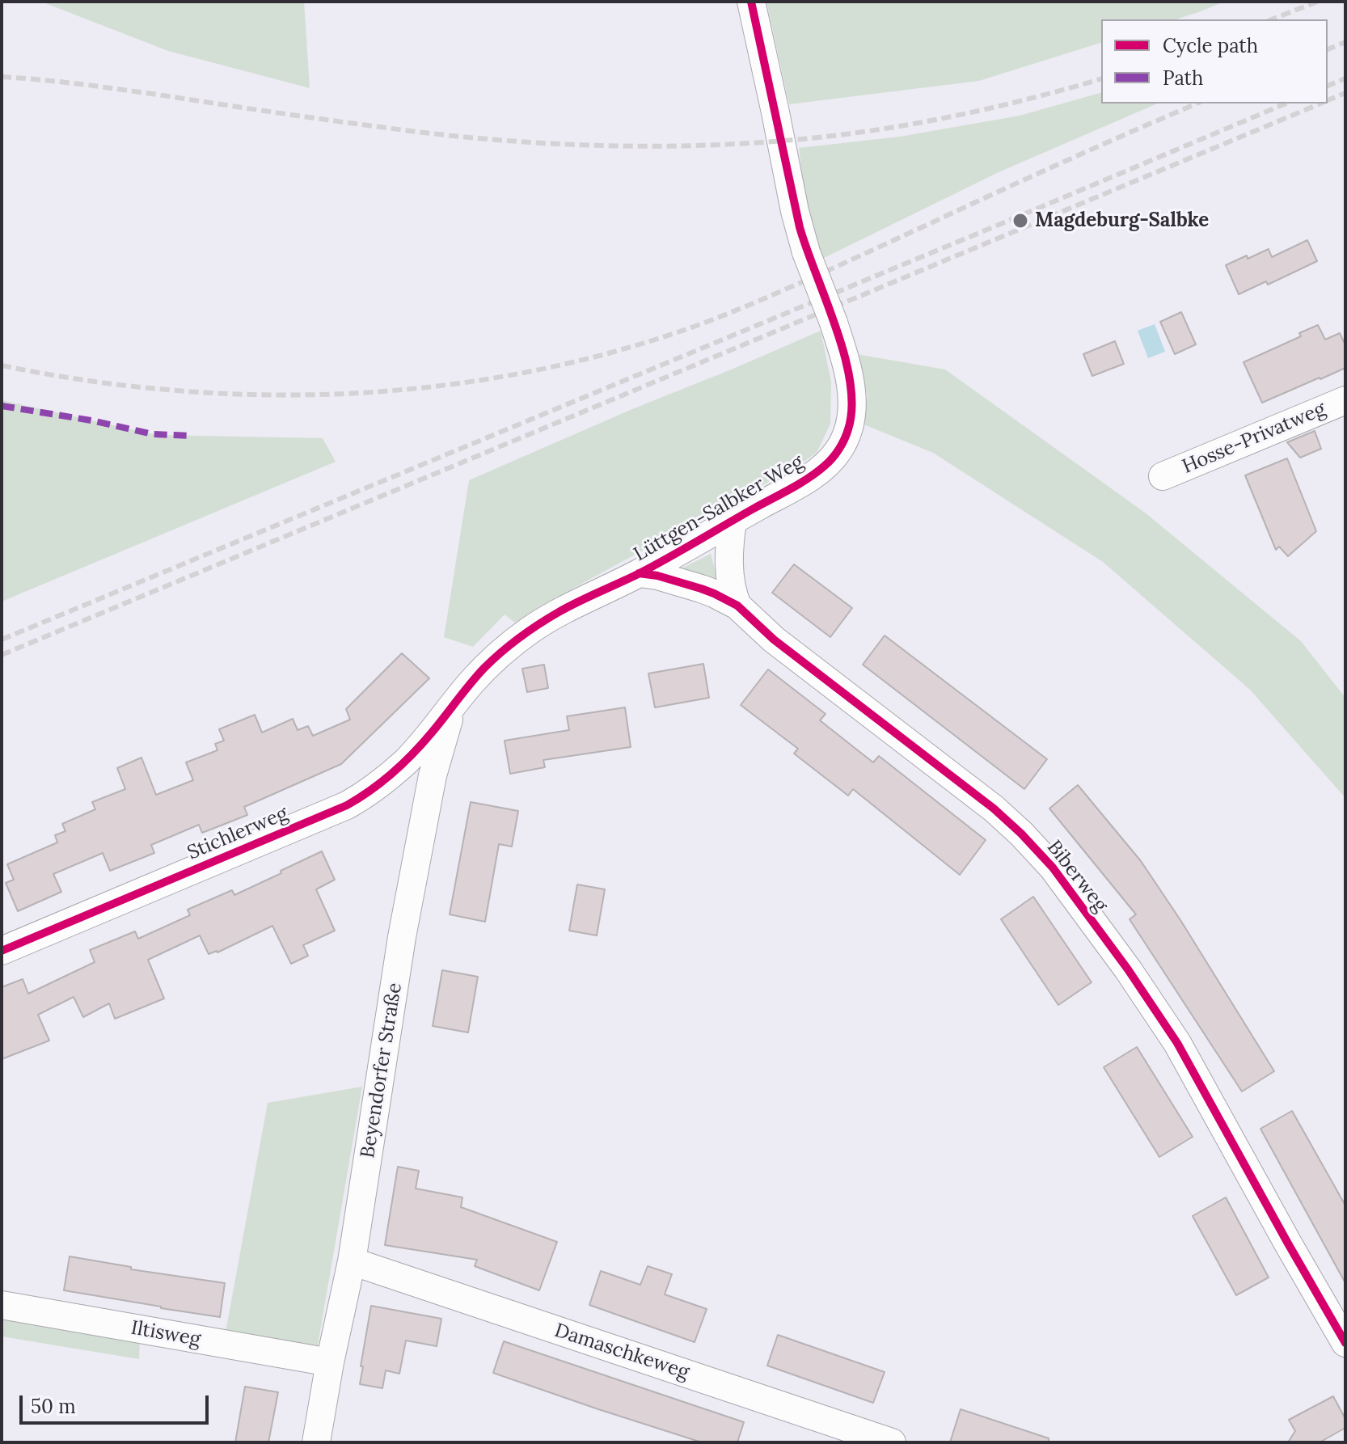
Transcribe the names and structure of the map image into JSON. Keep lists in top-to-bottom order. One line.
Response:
{"streets":{"street":["Hosse-Privatweg","Lüttgen-Salbker Weg","Stichlerweg","Biberweg","Beyendorfer Straße","Iltisweg","Damaschkeweg"]},"crossings":[["Lüttgen-Salbker Weg","Stichlerweg"],["Lüttgen-Salbker Weg","Biberweg"],["Lüttgen-Salbker Weg","Beyendorfer Straße"],["Stichlerweg","Beyendorfer Straße"],["Beyendorfer Straße","Iltisweg"],["Beyendorfer Straße","Damaschkeweg"]],"places":["Magdeburg-Salbke"],"legend":["Cycle path","Path"],"scale_bar":"50 m"}
